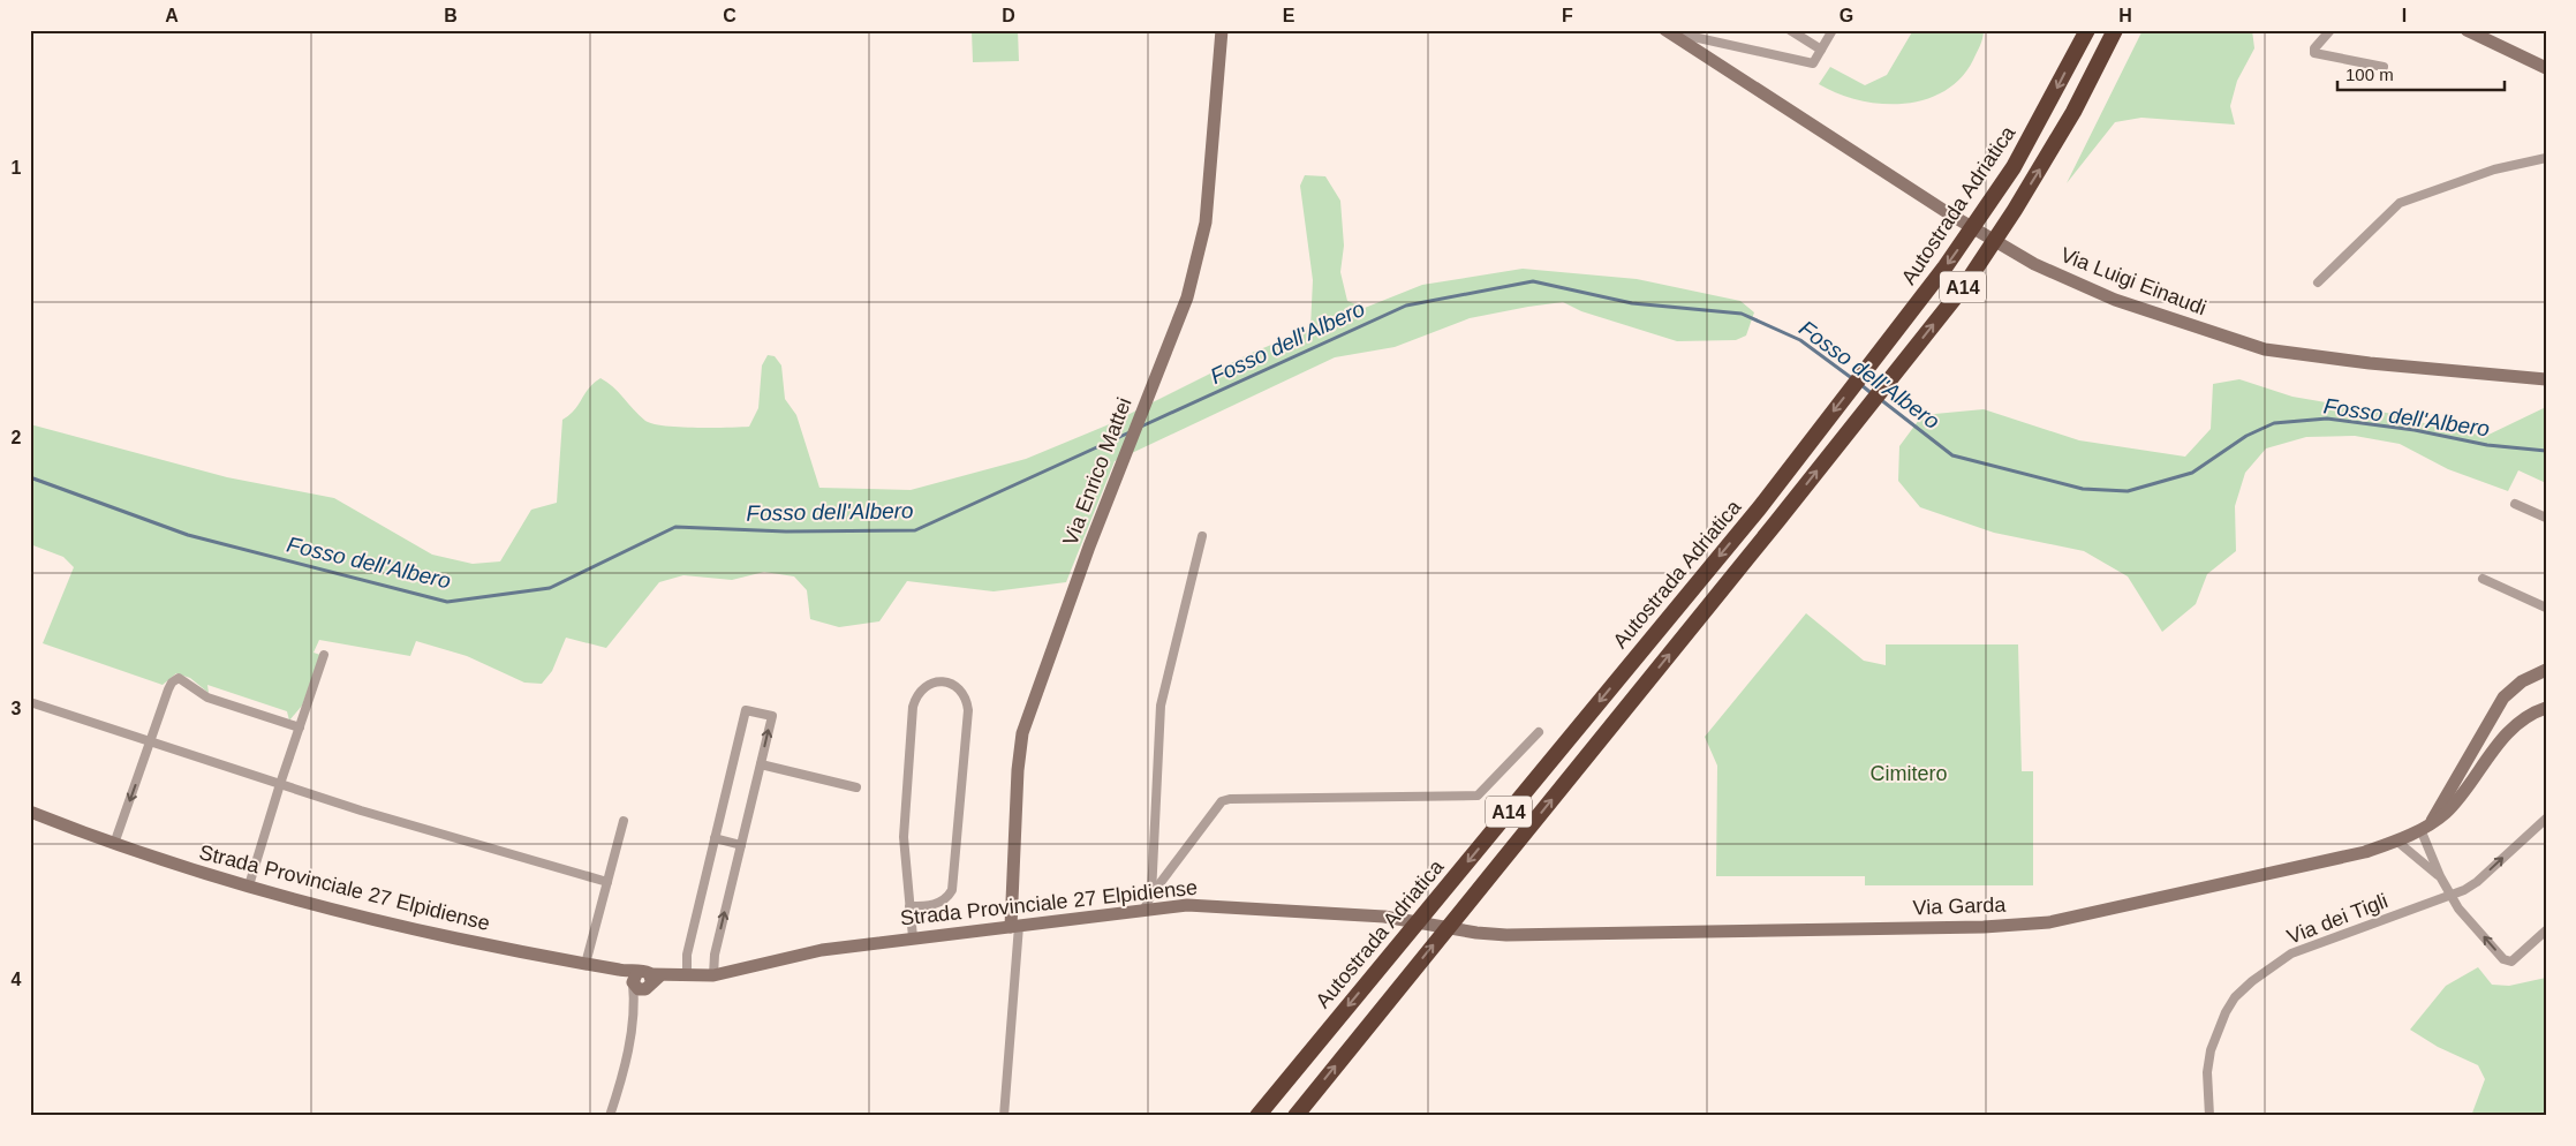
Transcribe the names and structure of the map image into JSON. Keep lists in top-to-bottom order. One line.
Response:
{"streets":{"highway":["Autostrada Adriatica","A14"],"main road":["Via Luigi Einaudi","Via Enrico Mattei","Strada Provinciale 27 Elpidiense","Via Garda"],"street":["Via dei Tigli"]},"crossings":[["Via Enrico Mattei","Strada Provinciale 27 Elpidiense"],["Strada Provinciale 27 Elpidiense","Via Garda"]],"water":["Fosso dell'Albero"],"parks":["Cimitero"],"scale_bar":"100 m","grid":{"columns":["A","B","C","D","E","F","G","H","I"],"rows":["1","2","3","4"]}}
